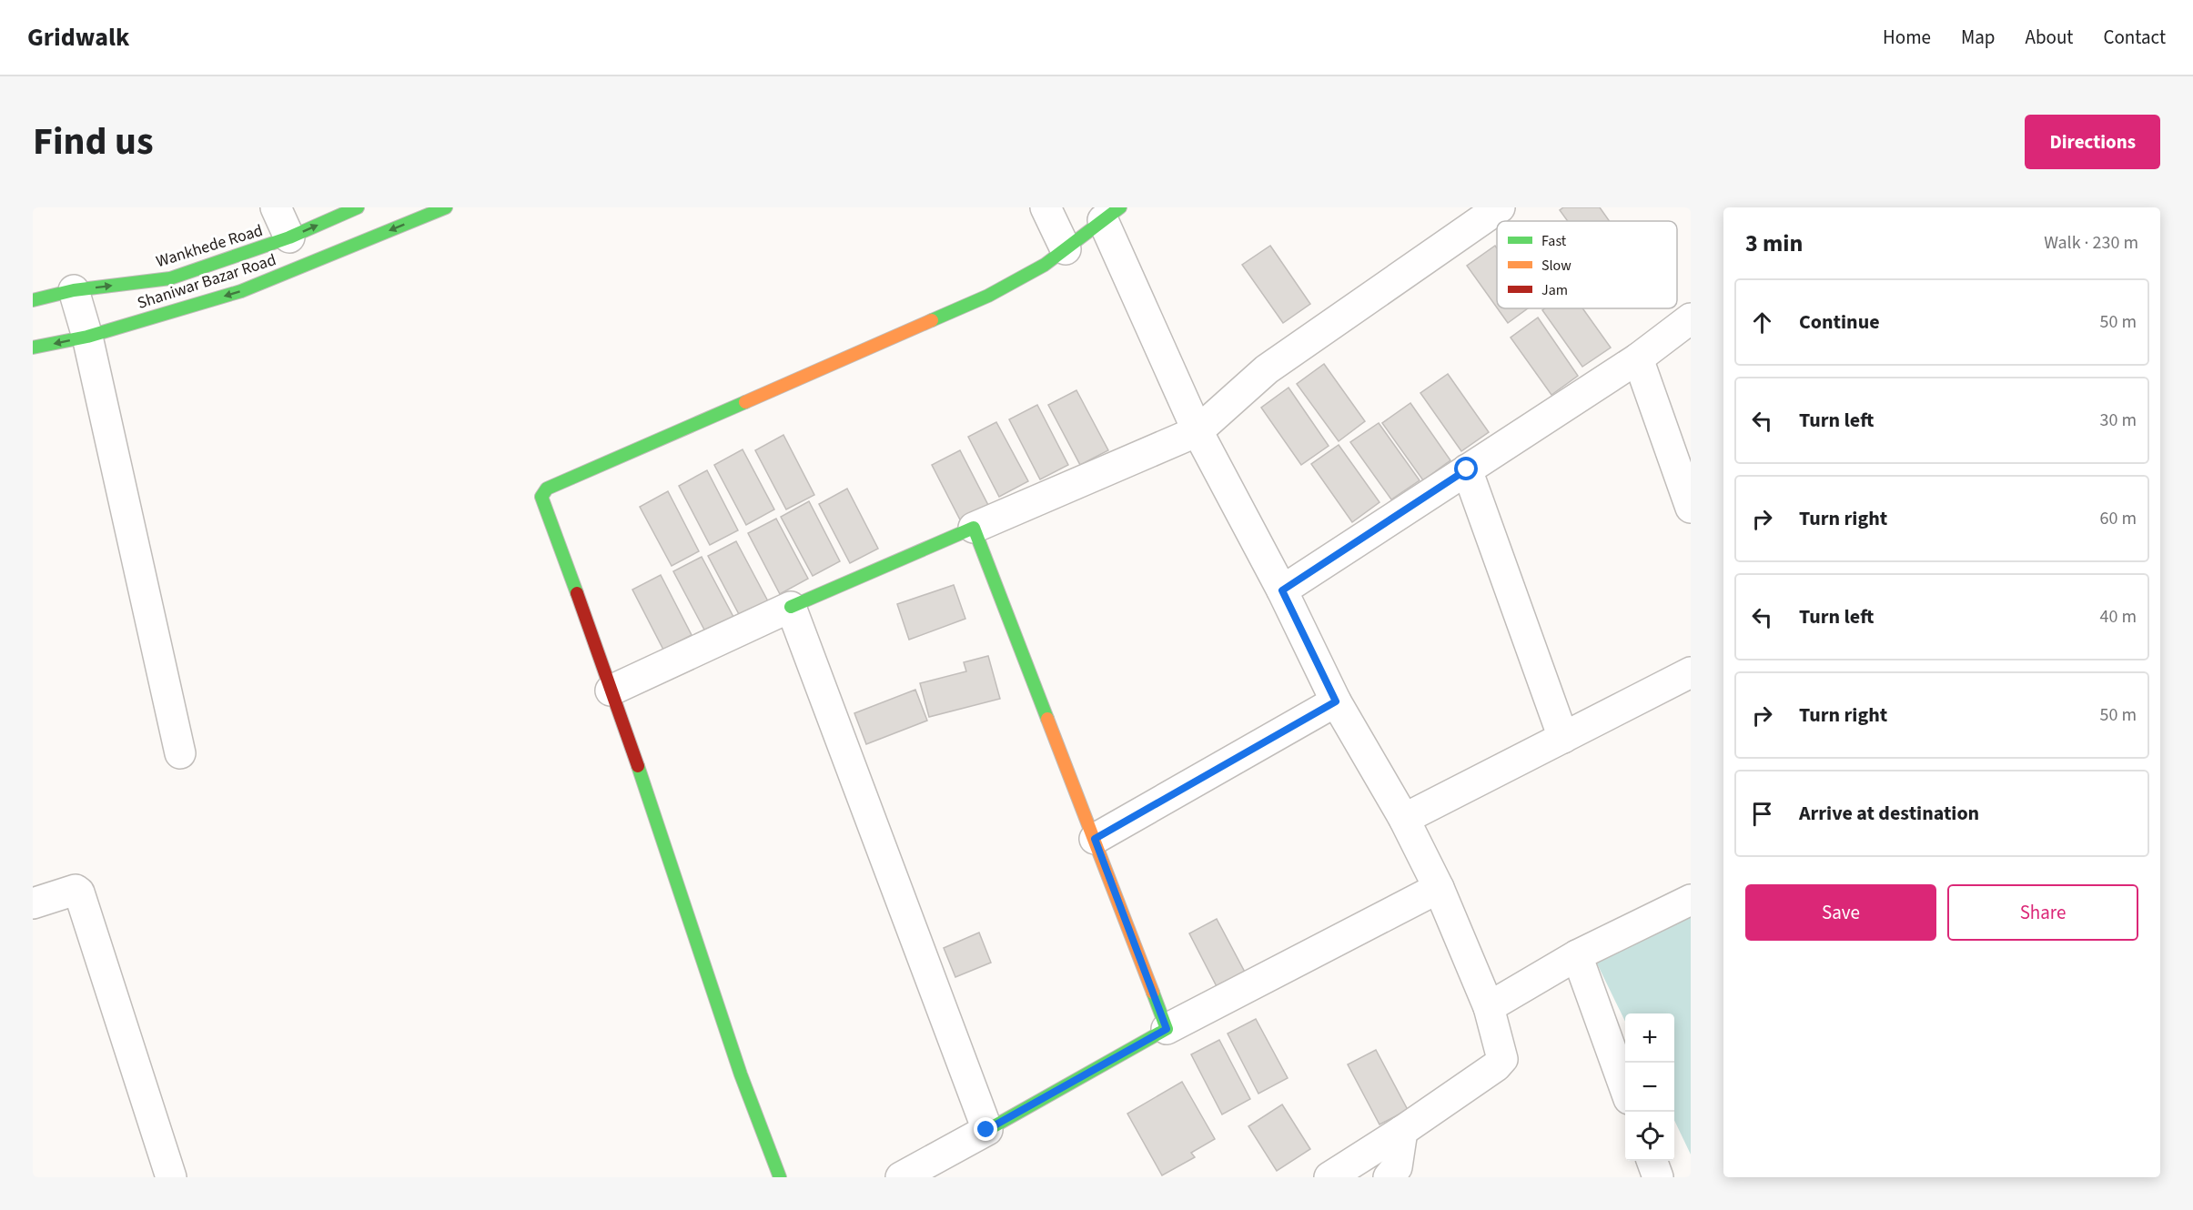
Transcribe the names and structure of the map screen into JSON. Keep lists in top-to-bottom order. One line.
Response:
{"streets":{"street":["Wankhede Road","Shaniwar Bazar Road"]},"one_way":["Wankhede Road","Shaniwar Bazar Road"],"legend":["Fast","Slow","Jam"],"page":{"header":"Gridwalk","nav":["Home","Map","About","Contact"],"title":"Find us","buttons":["Directions",["Save","Share"]],"heading":["3 min","Walk · 230 m"],"list":[["Continue","50 m"],["Turn left","30 m"],["Turn right","60 m"],["Turn left","40 m"],["Turn right","50 m"],"Arrive at destination"],"map_buttons":["+","−"]}}
